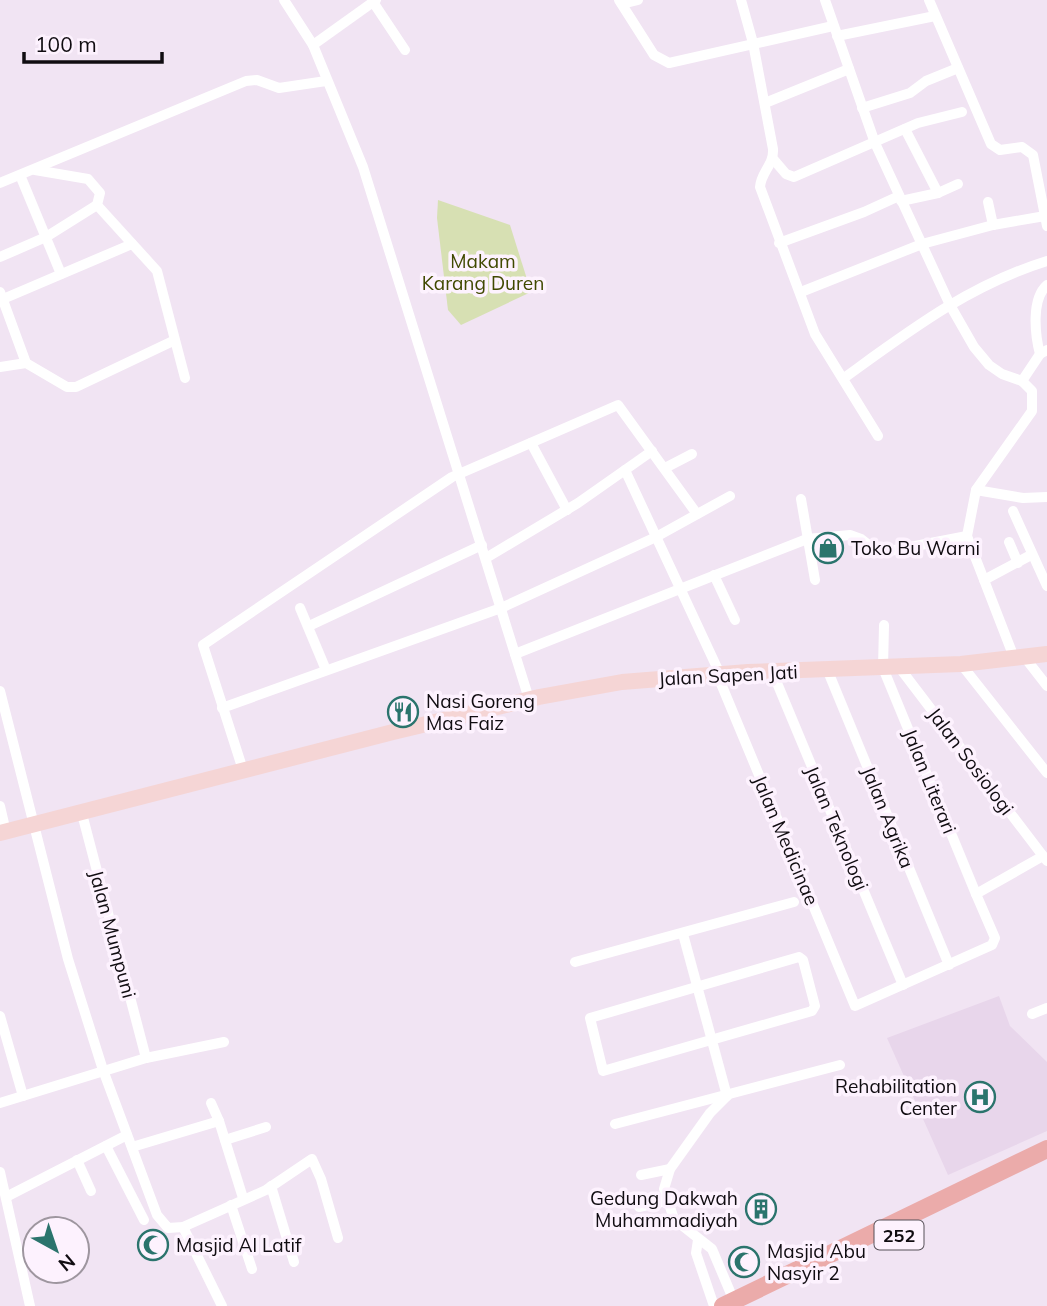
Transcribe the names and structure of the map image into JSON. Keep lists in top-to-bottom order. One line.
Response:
{"streets":{"main road":["252"],"street":["Jalan Sapen Jati","Jalan Sosiologi","Jalan Literari","Jalan Agrika","Jalan Teknologi","Jalan Medicinae","Jalan Mumpuni"]},"crossings":[["Jalan Sapen Jati","Jalan Sosiologi"],["Jalan Sapen Jati","Jalan Literari"],["Jalan Sapen Jati","Jalan Agrika"],["Jalan Sapen Jati","Jalan Teknologi"],["Jalan Sapen Jati","Jalan Medicinae"],["Jalan Sapen Jati","Jalan Mumpuni"],["Jalan Sosiologi","Jalan Literari"],["Jalan Literari","Jalan Agrika"],["Jalan Teknologi","Jalan Medicinae"]],"parks":["Makam Karang Duren"],"places":{"shop":["Toko Bu Warni"],"restaurant":["Nasi Goreng Mas Faiz"],"hospital":["Rehabilitation Center"],"building":["Gedung Dakwah Muhammadiyah"],"mosque":["Masjid Al Latif","Masjid Abu Nasyir 2"]},"scale_bar":"100 m","north":"bottom right"}
